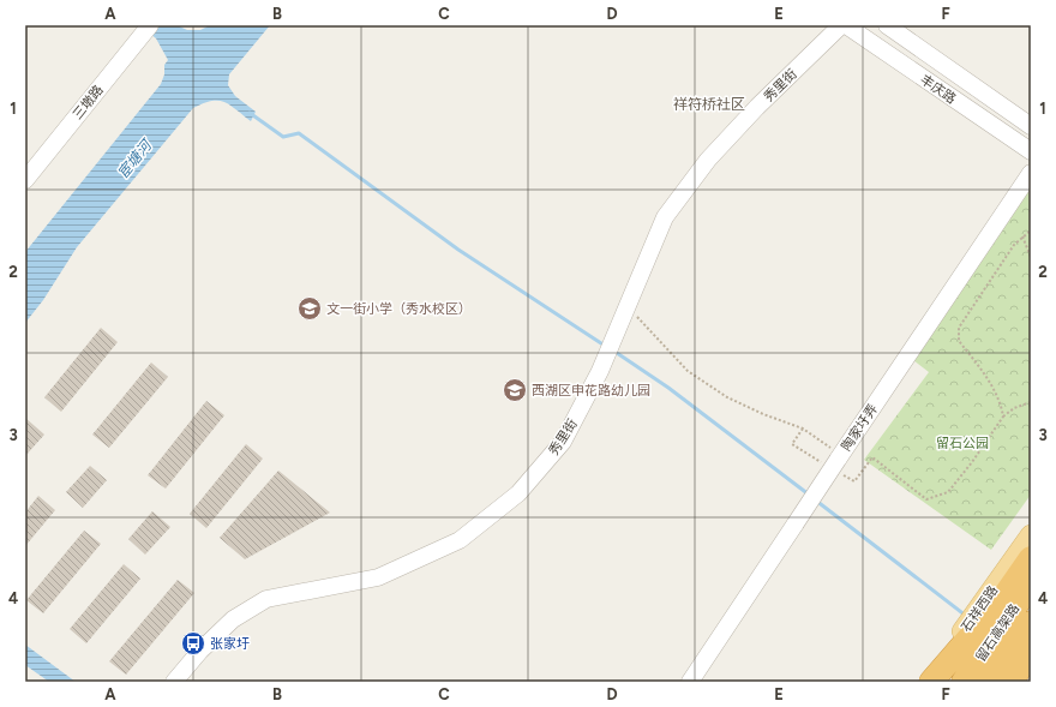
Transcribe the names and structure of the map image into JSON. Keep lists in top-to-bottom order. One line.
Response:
{"streets":{"highway":["留石高架路"],"main road":["石祥西路"],"street":["秀里街","丰庆路","三墩路","陶家圩弄"]},"crossings":[["石祥西路","留石高架路"]],"districts":["祥符桥社区"],"water":["宦塘河"],"parks":["留石公园"],"places":{"school or university":["文一街小学（秀水校区）","西湖区申花路幼儿园"],"bus stop":["张家圩"]},"grid":{"columns":["A","B","C","D","E","F"],"rows":["1","2","3","4"]}}
